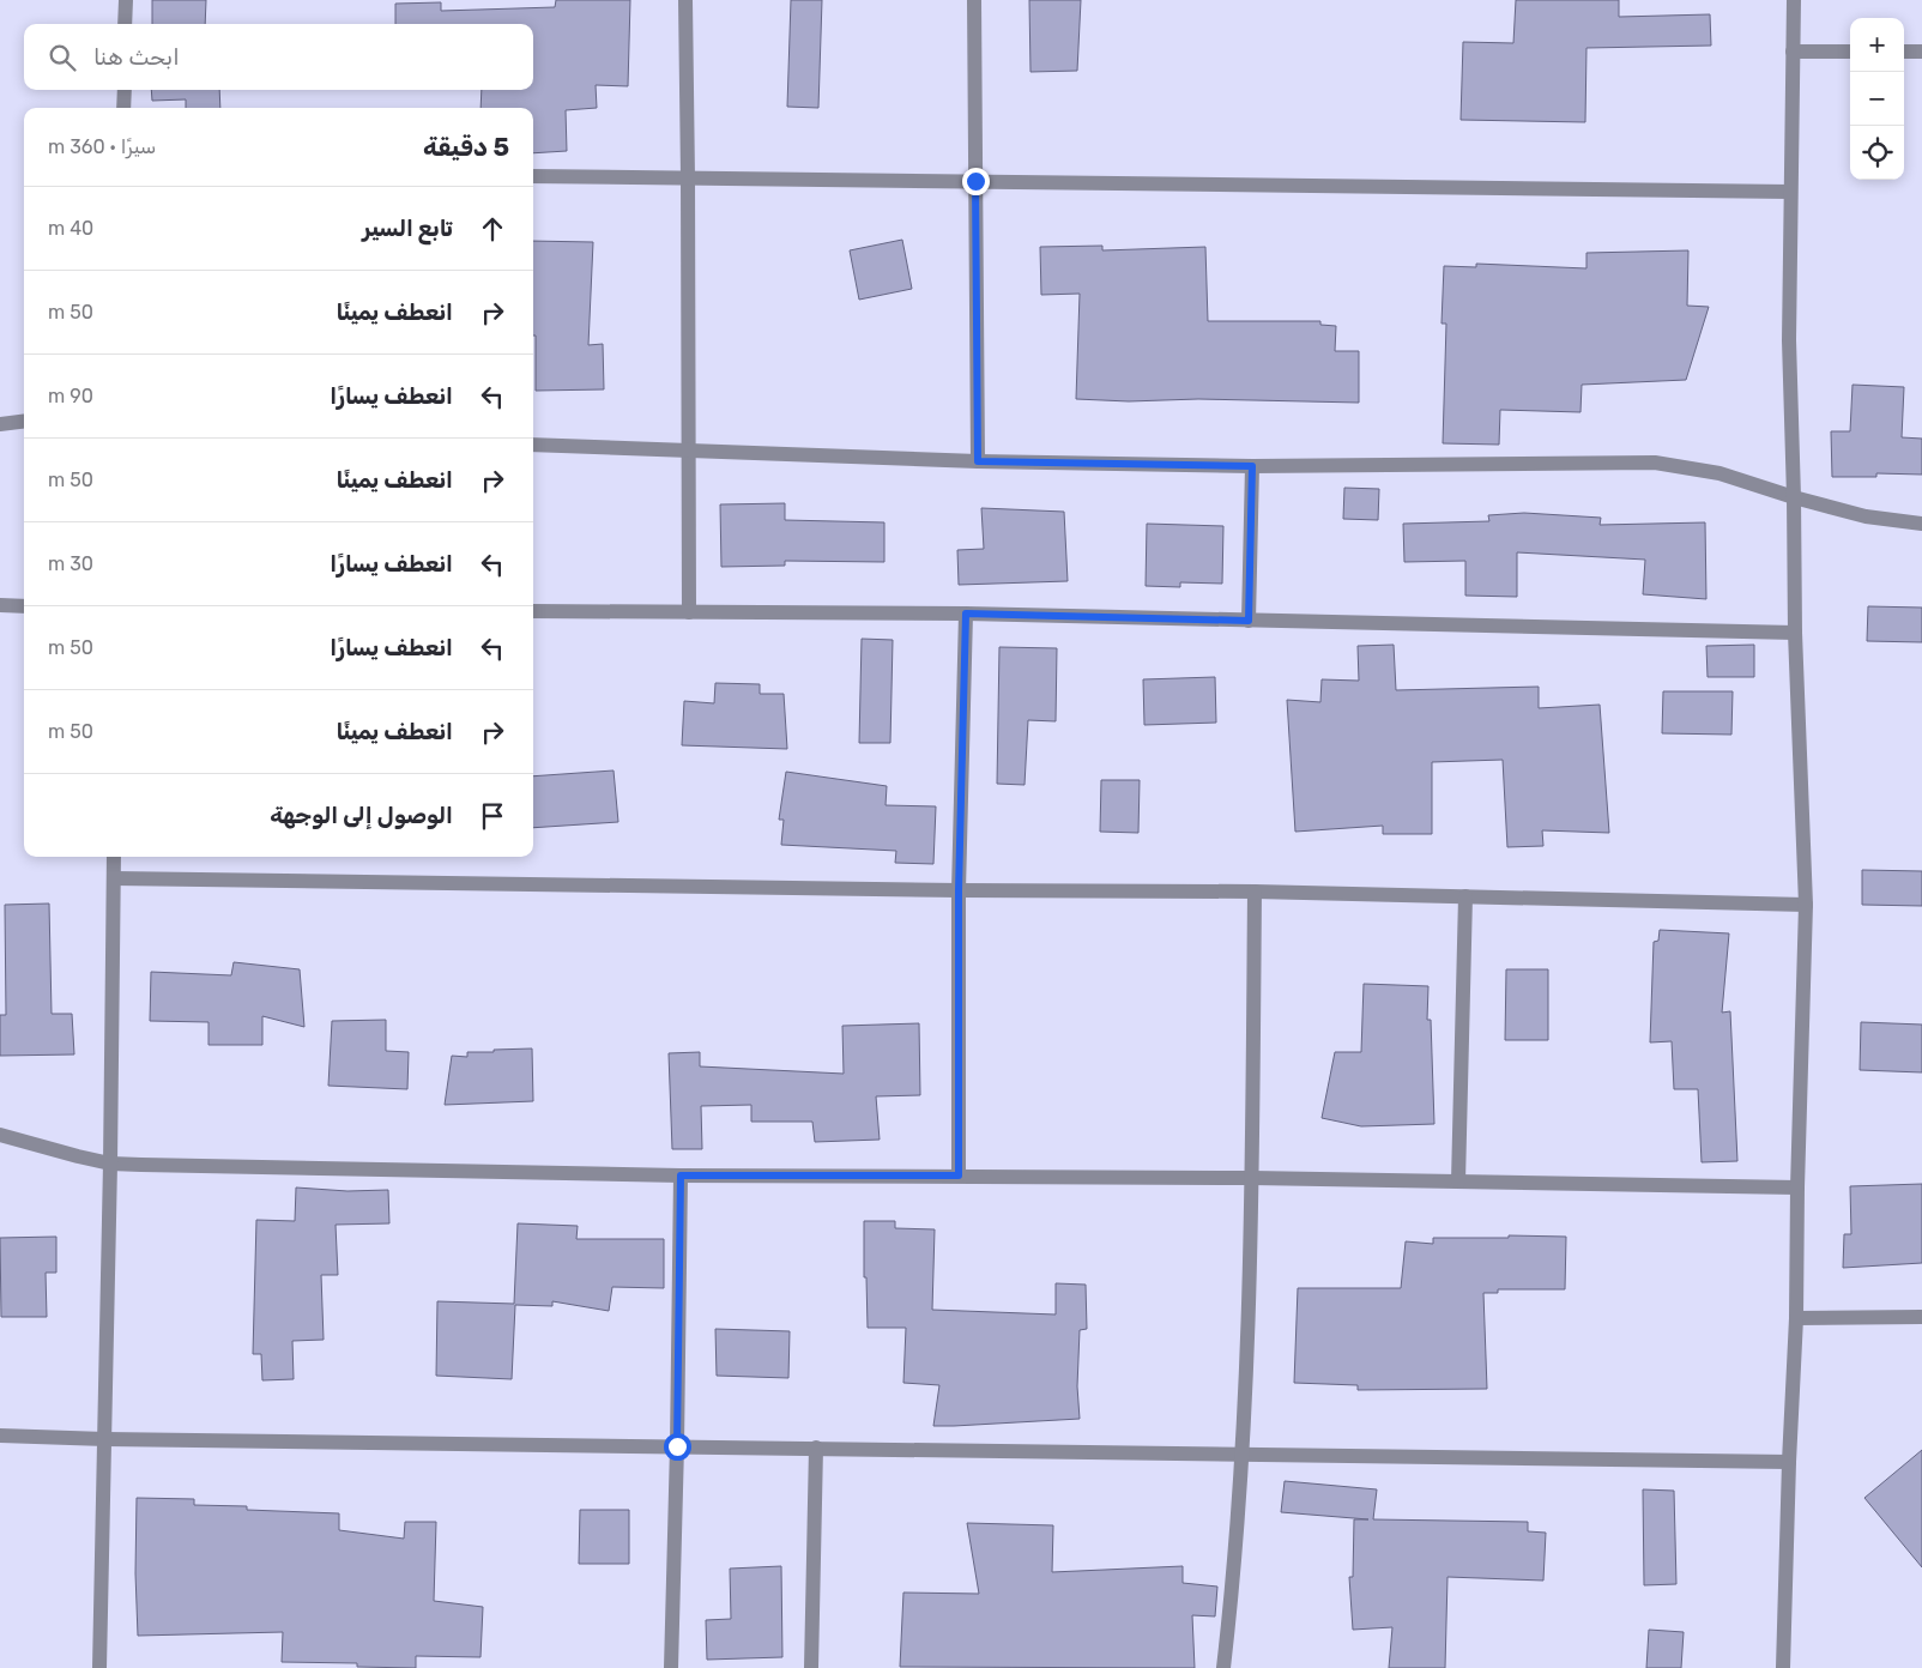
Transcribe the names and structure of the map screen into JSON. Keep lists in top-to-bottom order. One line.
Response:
{"page":{"map_buttons":["+","−"],"search":"ابحث هنا","heading":["5 دقيقة","سيرًا · 360 m"],"list":[["تابع السير","40 m"],["انعطف يمينًا","50 m"],["انعطف يسارًا","90 m"],["انعطف يمينًا","50 m"],["انعطف يسارًا","30 m"],["انعطف يسارًا","50 m"],["انعطف يمينًا","50 m"],"الوصول إلى الوجهة"]}}
